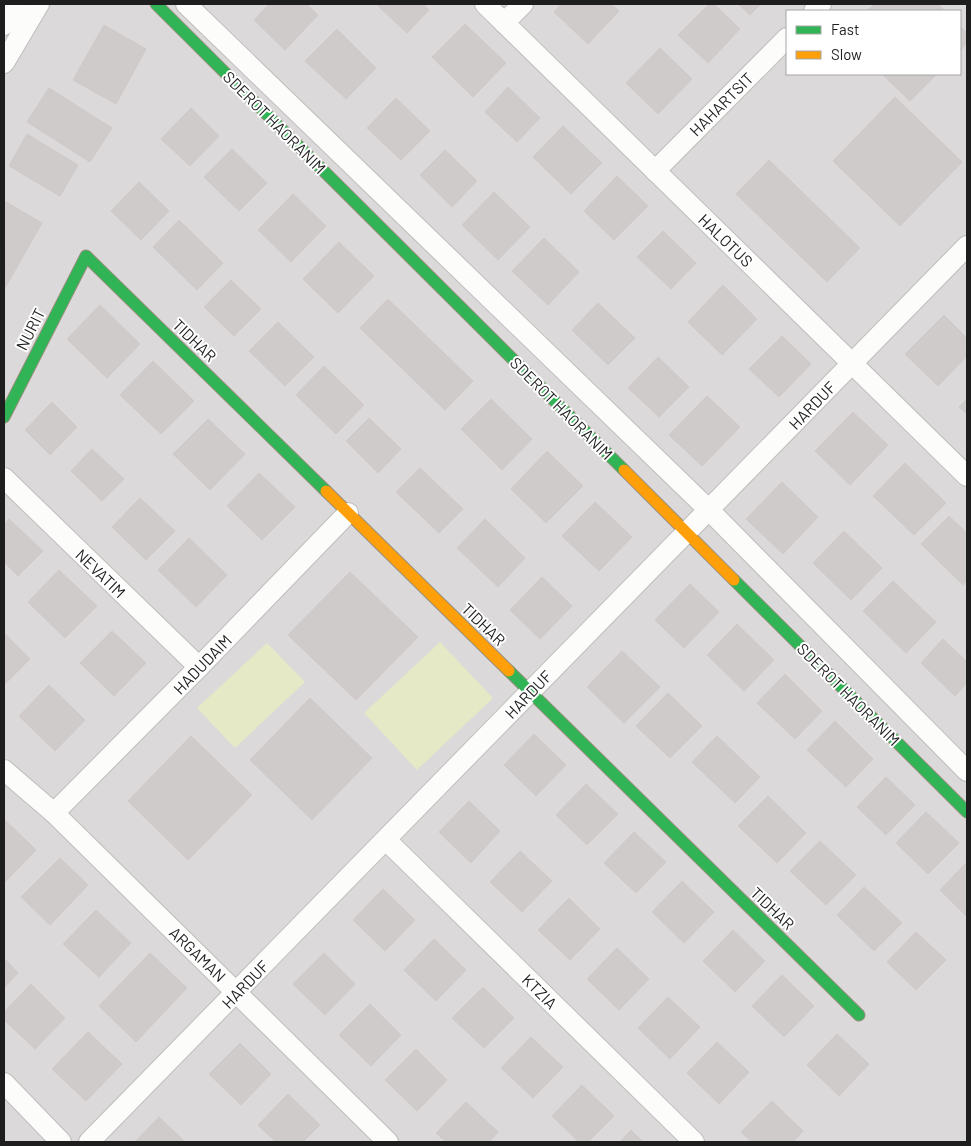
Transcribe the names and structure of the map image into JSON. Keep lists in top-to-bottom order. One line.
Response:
{"streets":{"street":["HAHARTSIT","SDEROT HAORANIM","HALOTUS","NURIT","TIDHAR","HARDUF","NEVATIM","HADUDAIM","ARGAMAN","KTZIA"]},"crossings":[["HAHARTSIT","HALOTUS"],["SDEROT HAORANIM","HARDUF"],["HALOTUS","HARDUF"],["NURIT","TIDHAR"],["TIDHAR","HARDUF"],["TIDHAR","HADUDAIM"],["HARDUF","ARGAMAN"],["HARDUF","KTZIA"],["NEVATIM","HADUDAIM"],["HADUDAIM","ARGAMAN"]],"legend":["Fast","Slow"]}
